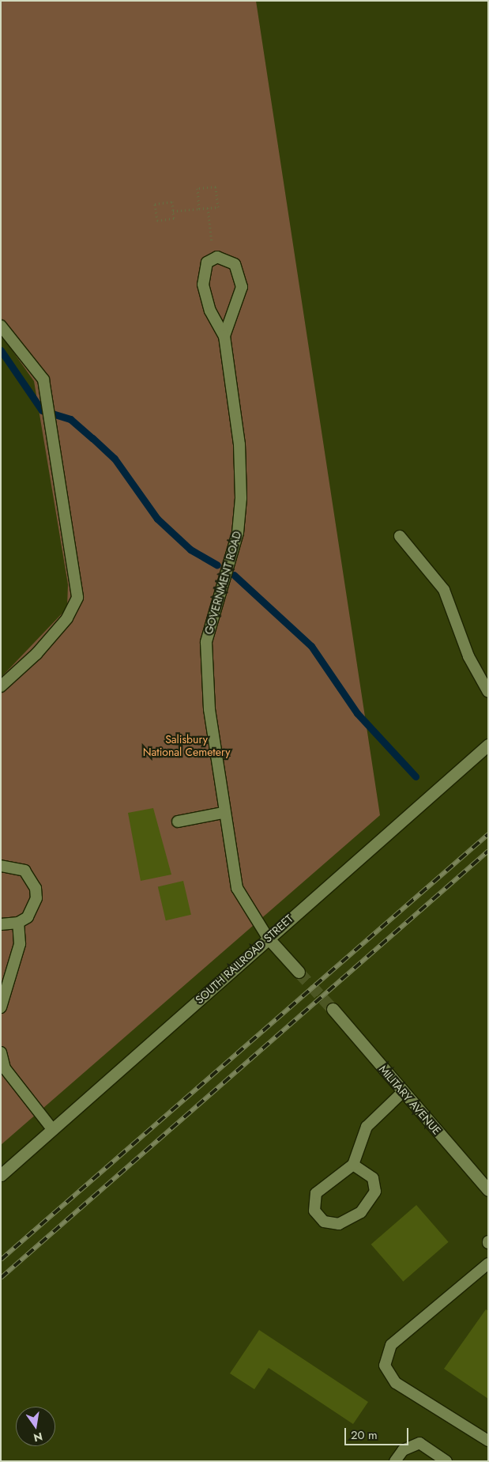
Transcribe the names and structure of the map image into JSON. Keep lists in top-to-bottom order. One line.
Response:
{"streets":{"street":["SOUTH RAILROAD STREET","MILITARY AVENUE"],"lane":["GOVERNMENT ROAD"]},"crossings":[["GOVERNMENT ROAD","SOUTH RAILROAD STREET"]],"parks":["Salisbury National Cemetery"],"scale_bar":"20 m","north":"bottom"}
